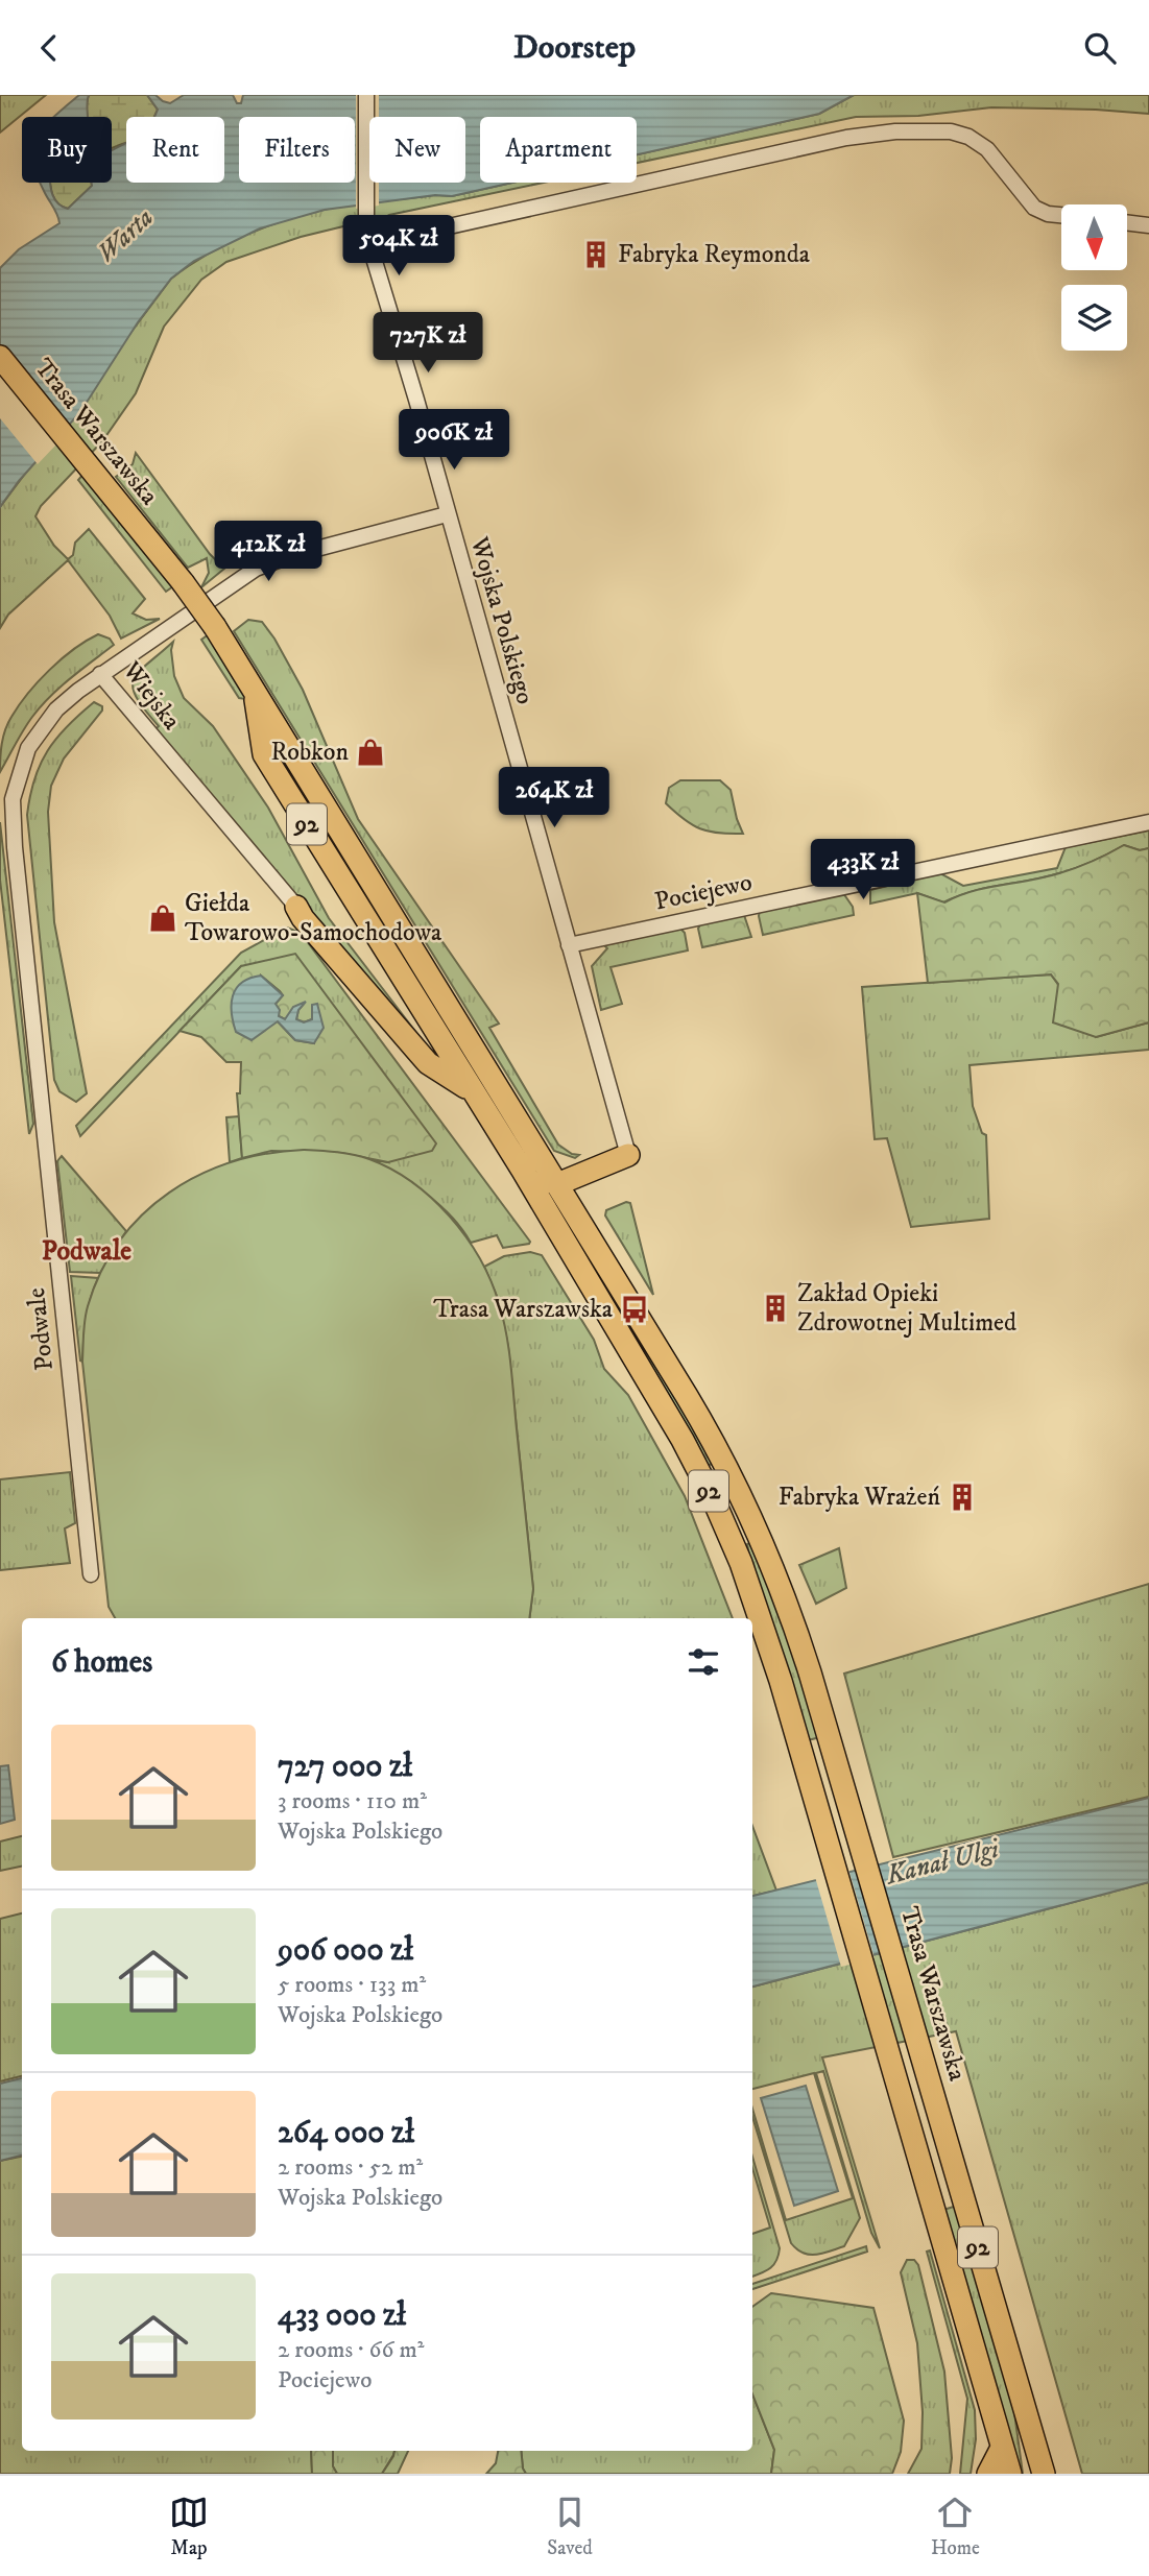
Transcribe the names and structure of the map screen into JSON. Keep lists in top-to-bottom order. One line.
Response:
{"streets":{"main road":["Trasa Warszawska","92"],"street":["Wojska Polskiego","Wiejska","Pociejewo","Podwale"]},"crossings":[["Trasa Warszawska","92"],["Wojska Polskiego","Wiejska"],["Wojska Polskiego","Pociejewo"],["Wiejska","Podwale"]],"districts":["Podwale"],"water":["Warta","Kanał Ulgi"],"places":{"building":["Fabryka Reymonda","Zakład Opieki Zdrowotnej Multimed","Fabryka Wrażeń"],"shop":["Robkon","Giełda Towarowo-Samochodowa"],"bus stop":["Trasa Warszawska"]},"north":"bottom","page":{"header":"Doorstep","chip":["Buy","Rent","Filters","New","Apartment"],"price":["504K zł","727K zł","906K zł","412K zł","264K zł","433K zł"],"heading":"6 homes","list":[{"name":"727 000 zł","note":"3 rooms · 110 m² · Wojska Polskiego"},{"name":"906 000 zł","note":"5 rooms · 133 m² · Wojska Polskiego"},{"name":"264 000 zł","note":"2 rooms · 52 m² · Wojska Polskiego"},{"name":"433 000 zł","note":"2 rooms · 66 m² · Pociejewo"}],"tabs":["Map","Saved","Home"]}}
